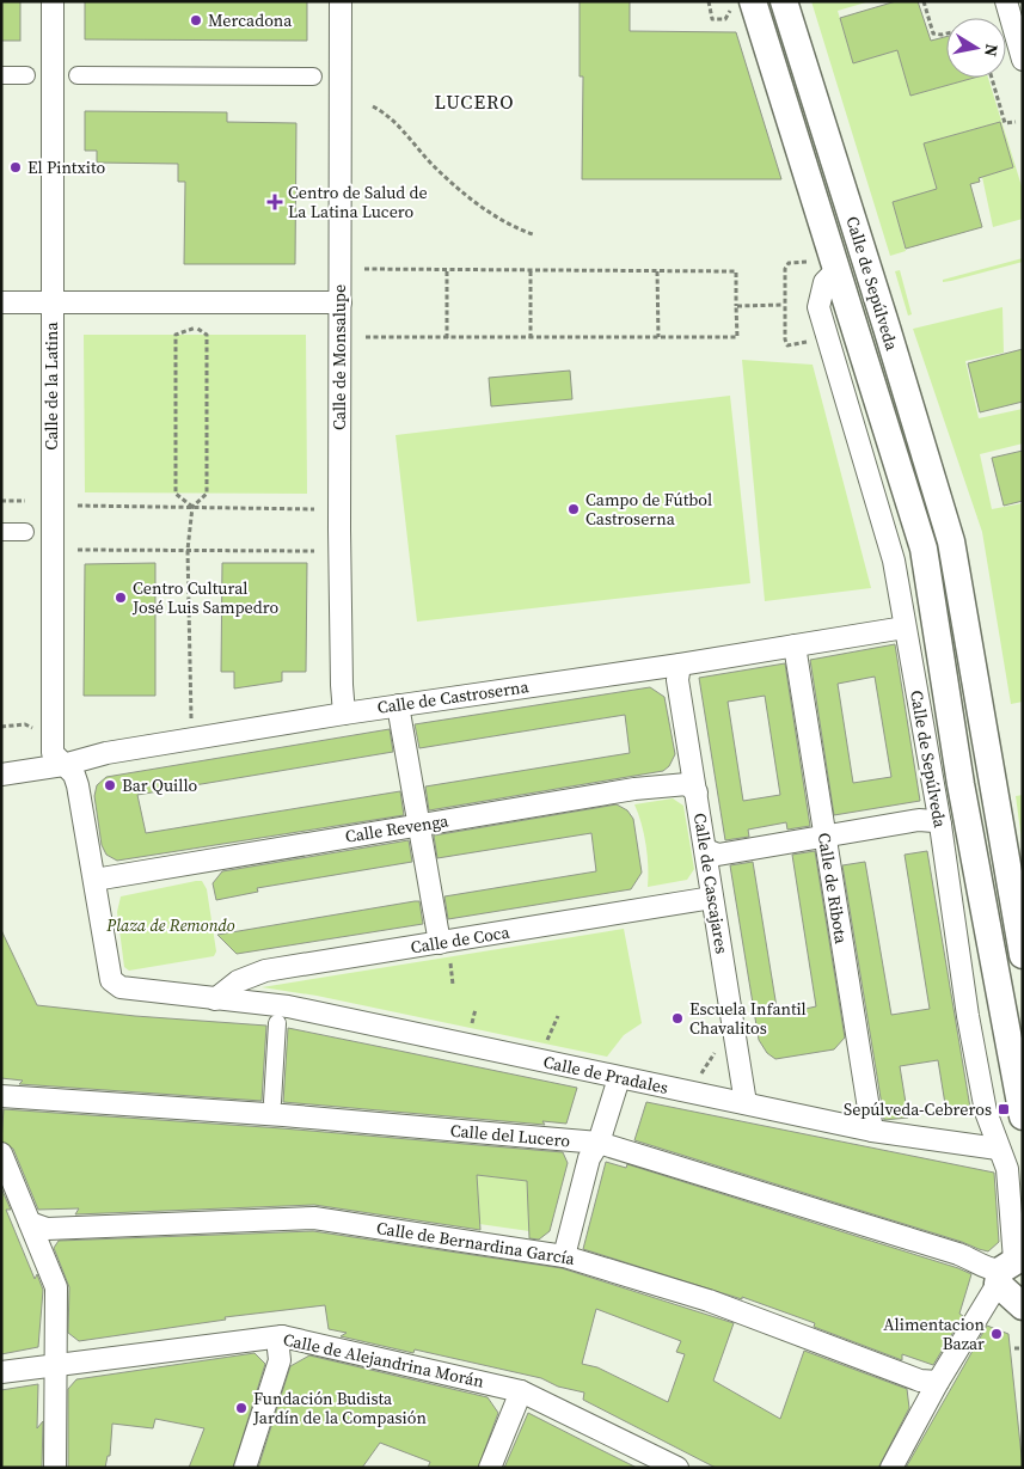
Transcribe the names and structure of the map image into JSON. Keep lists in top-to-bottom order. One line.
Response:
{"streets":{"street":["Calle de Sepúlveda","Calle de Monsalupe","Calle de la Latina","Calle de Castroserna","Calle Revenga","Calle de Cascajares","Calle de Ribota","Calle de Coca","Calle de Pradales","Calle del Lucero","Calle de Bernardina García","Calle de Alejandrina Morán"]},"crossings":[["Calle de Sepúlveda","Calle de Castroserna"],["Calle de Sepúlveda","Calle de Pradales"],["Calle de Sepúlveda","Calle del Lucero"],["Calle de Monsalupe","Calle de Castroserna"],["Calle de la Latina","Calle de Castroserna"],["Calle de Castroserna","Calle de Cascajares"],["Calle de Castroserna","Calle de Ribota"],["Calle Revenga","Calle de Cascajares"],["Calle de Cascajares","Calle de Coca"],["Calle de Cascajares","Calle de Pradales"],["Calle de Ribota","Calle de Pradales"],["Calle de Coca","Calle de Pradales"]],"districts":["LUCERO"],"parks":["Plaza de Remondo"],"places":{"other":["Mercadona","El Pintxito","Campo de Fútbol Castroserna","Centro Cultural José Luis Sampedro","Bar Quillo","Escuela Infantil Chavalitos","Alimentacion Bazar","Fundación Budista Jardín de la Compasión"],"health":["Centro de Salud de La Latina Lucero"],"transit":["Sepúlveda-Cebreros"]},"north":"right"}
